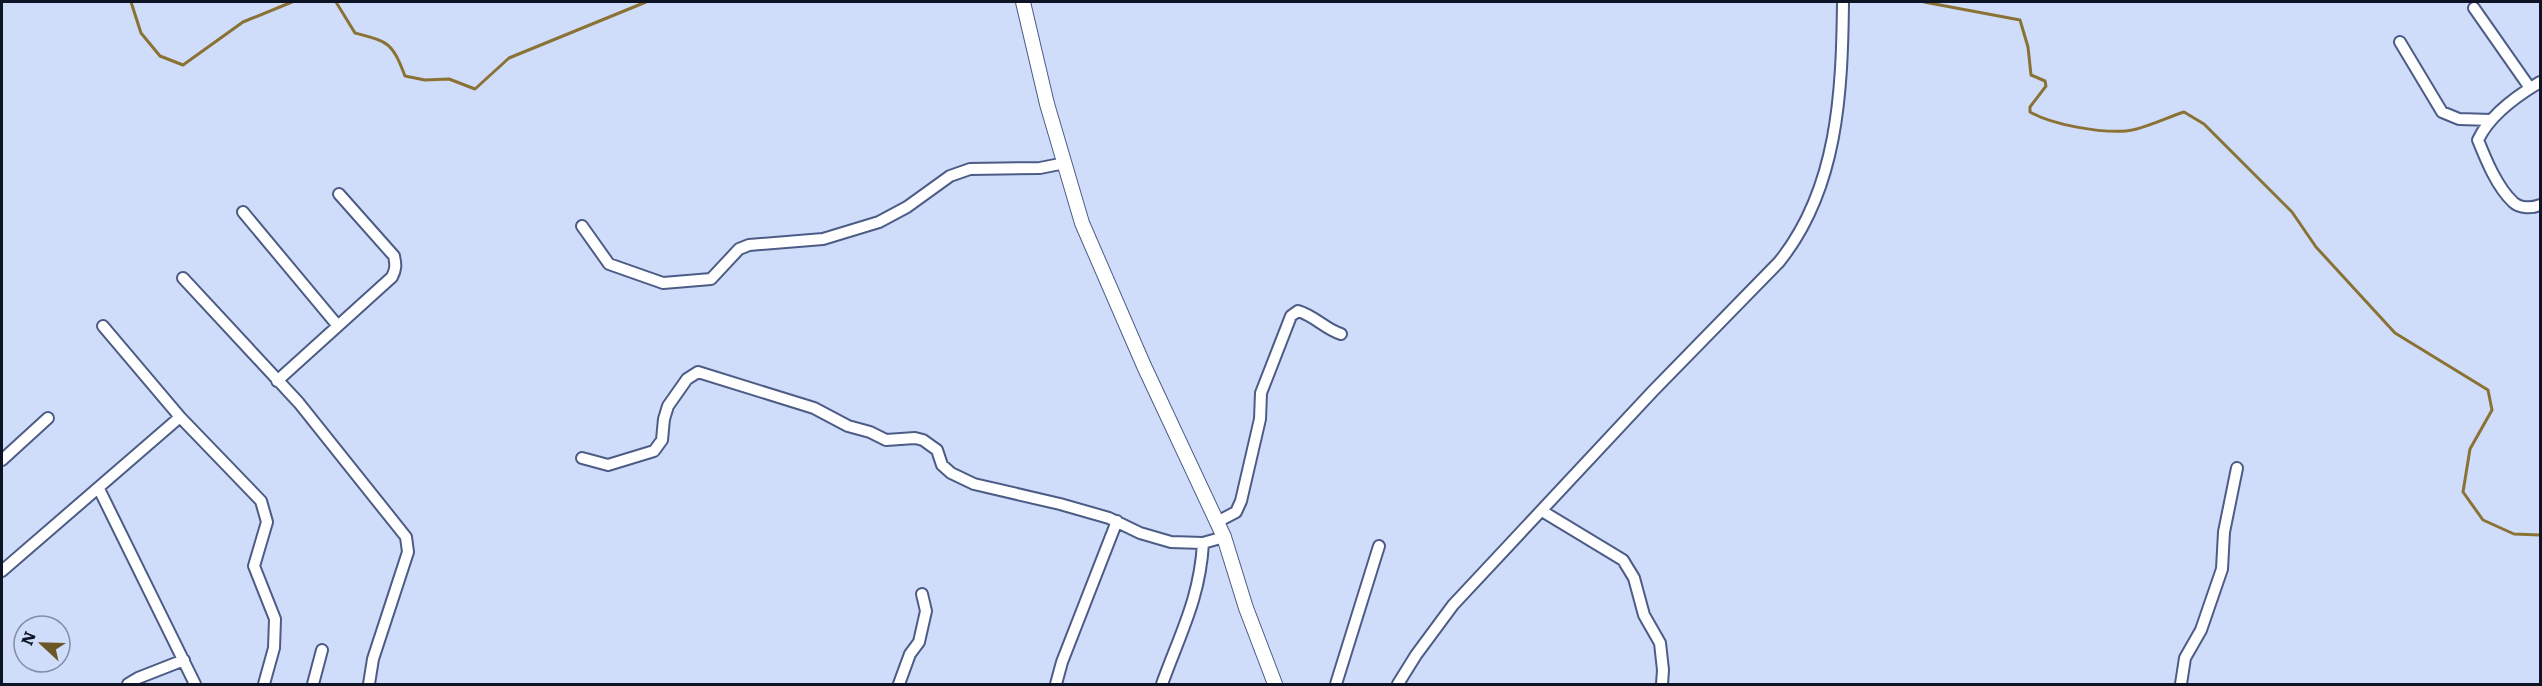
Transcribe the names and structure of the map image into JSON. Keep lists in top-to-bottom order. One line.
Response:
{"north":"left"}
